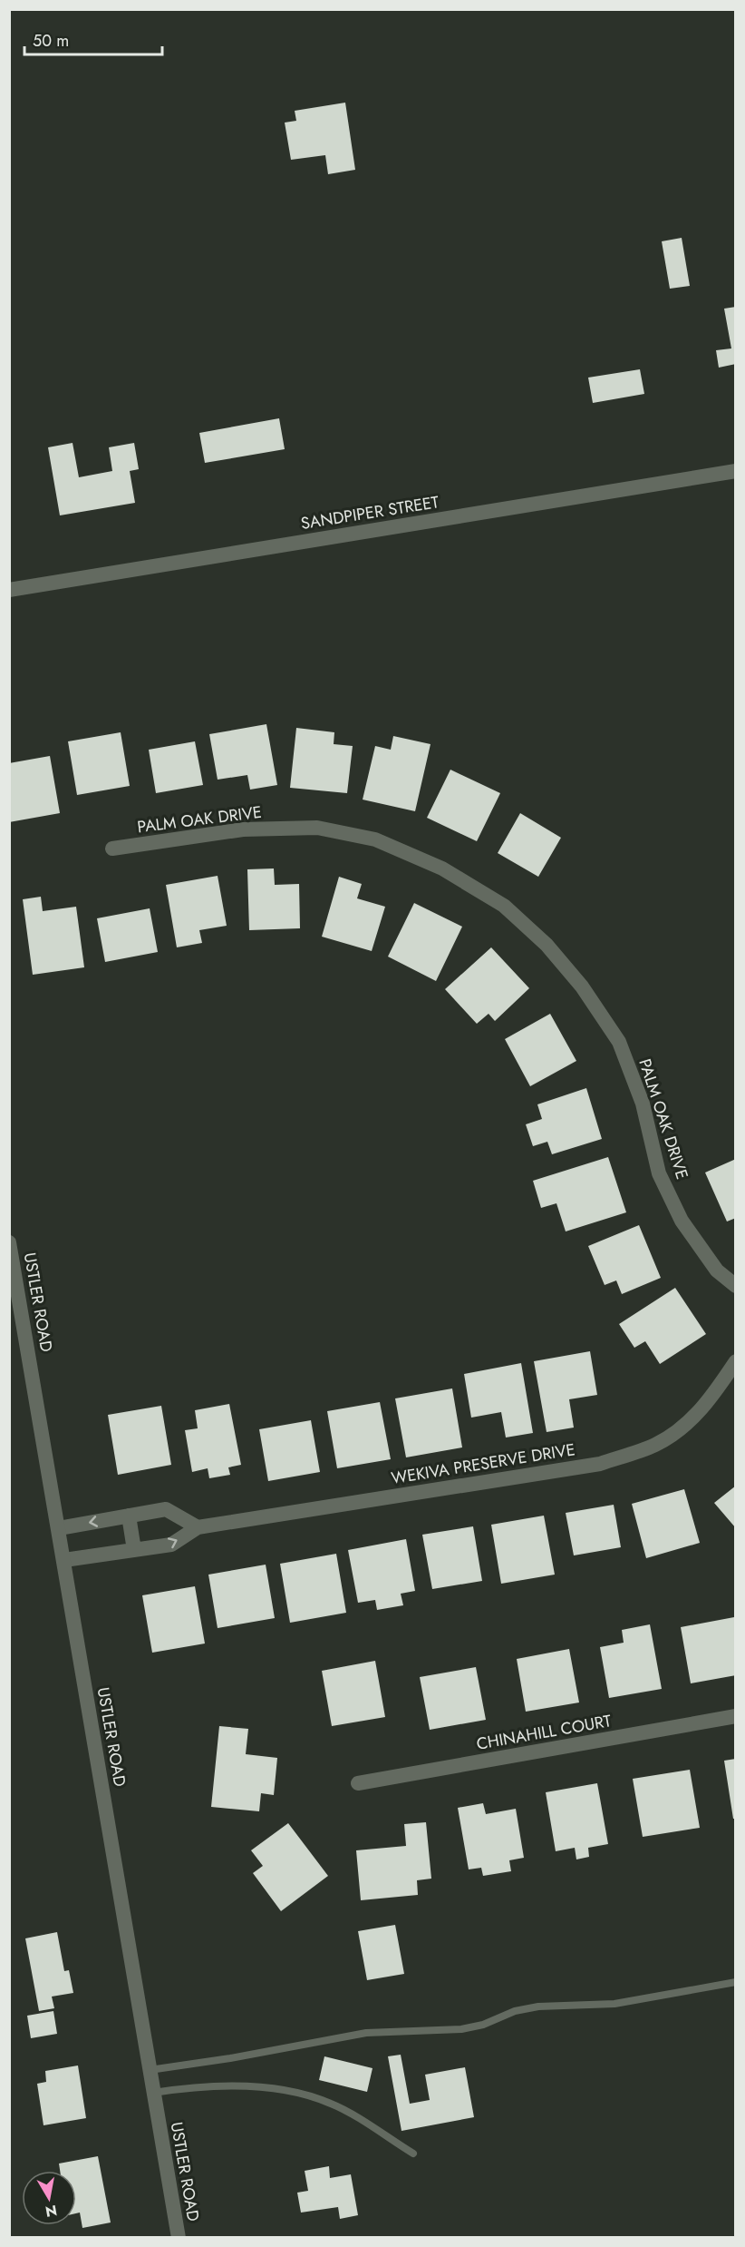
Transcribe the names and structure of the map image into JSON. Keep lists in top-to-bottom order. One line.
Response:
{"streets":{"street":["SANDPIPER STREET","PALM OAK DRIVE","USTLER ROAD","WEKIVA PRESERVE DRIVE","CHINAHILL COURT"]},"crossings":[["USTLER ROAD","WEKIVA PRESERVE DRIVE"]],"scale_bar":"50 m","north":"bottom"}
